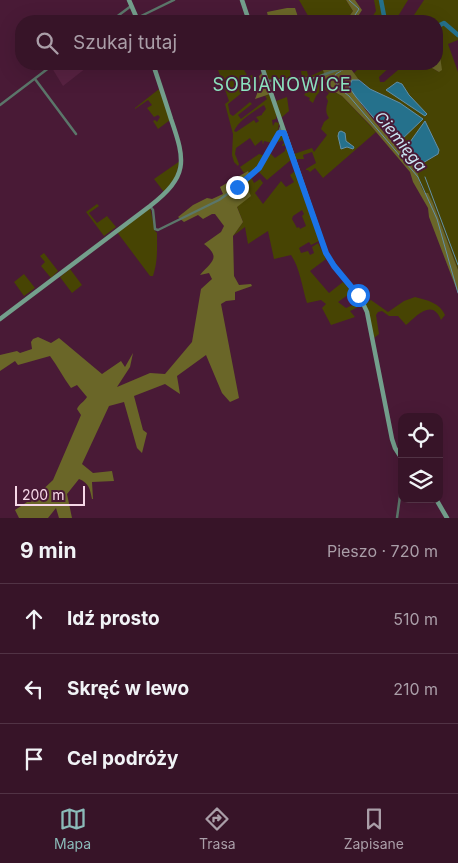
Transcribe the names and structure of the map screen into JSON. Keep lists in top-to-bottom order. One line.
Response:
{"districts":["SOBIANOWICE"],"water":["Ciemięga"],"scale_bar":"200 m","page":{"search":"Szukaj tutaj","scale":"200 m","heading":["9 min","Pieszo · 720 m"],"list":[["Idź prosto","510 m"],["Skręć w lewo","210 m"],"Cel podróży"],"nav":["Mapa","Trasa","Zapisane"]}}
